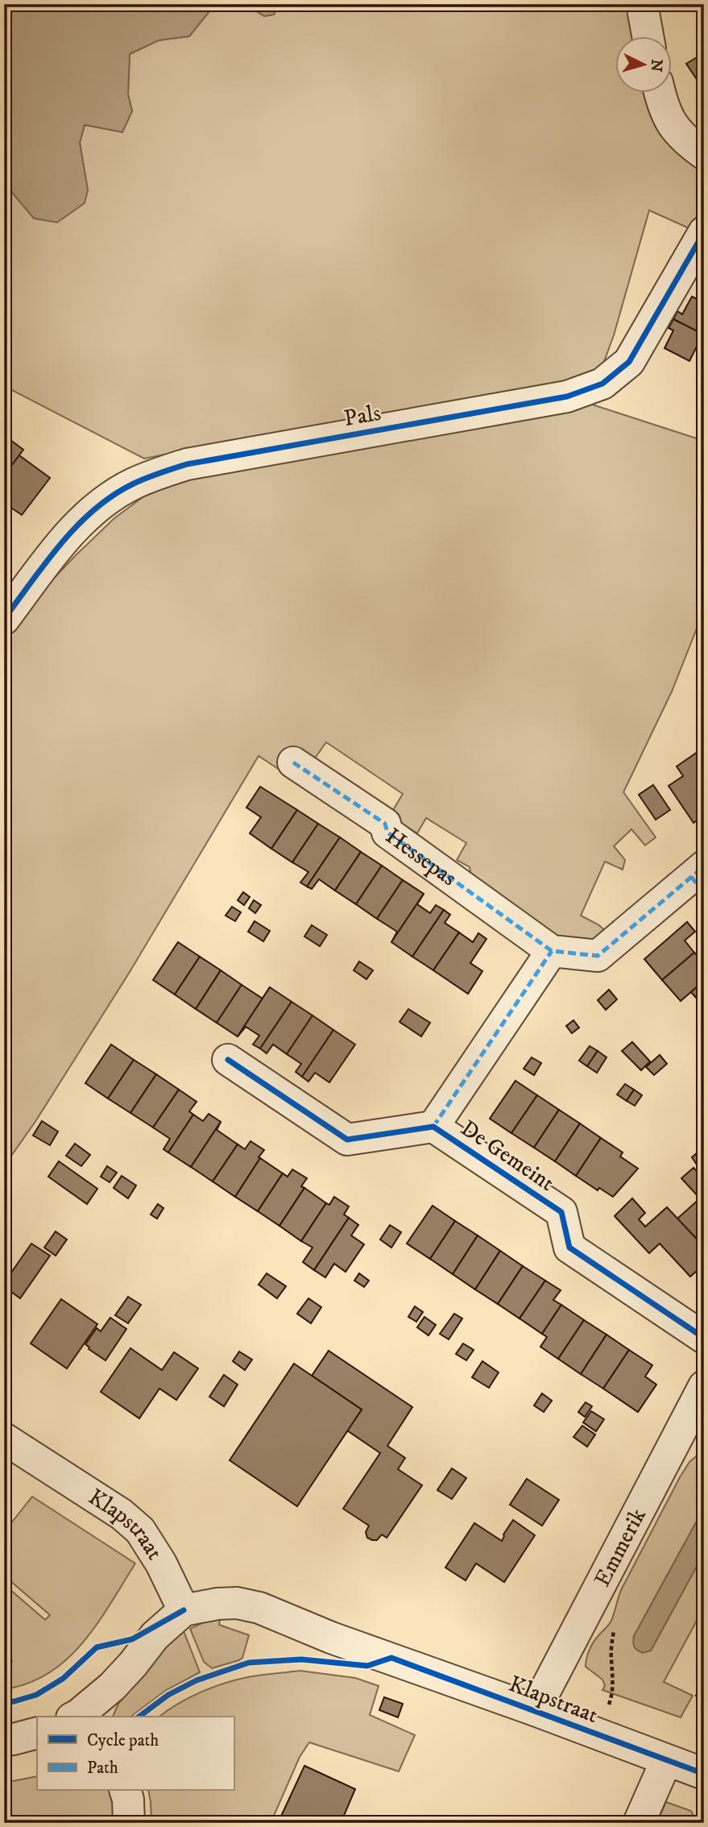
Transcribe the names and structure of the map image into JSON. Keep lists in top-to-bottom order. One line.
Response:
{"streets":{"street":["Pals","Hessepas","De Gemeint","Klapstraat","Emmerik"]},"crossings":[["Klapstraat","Emmerik"]],"legend":["Cycle path","Path"],"north":"right"}
